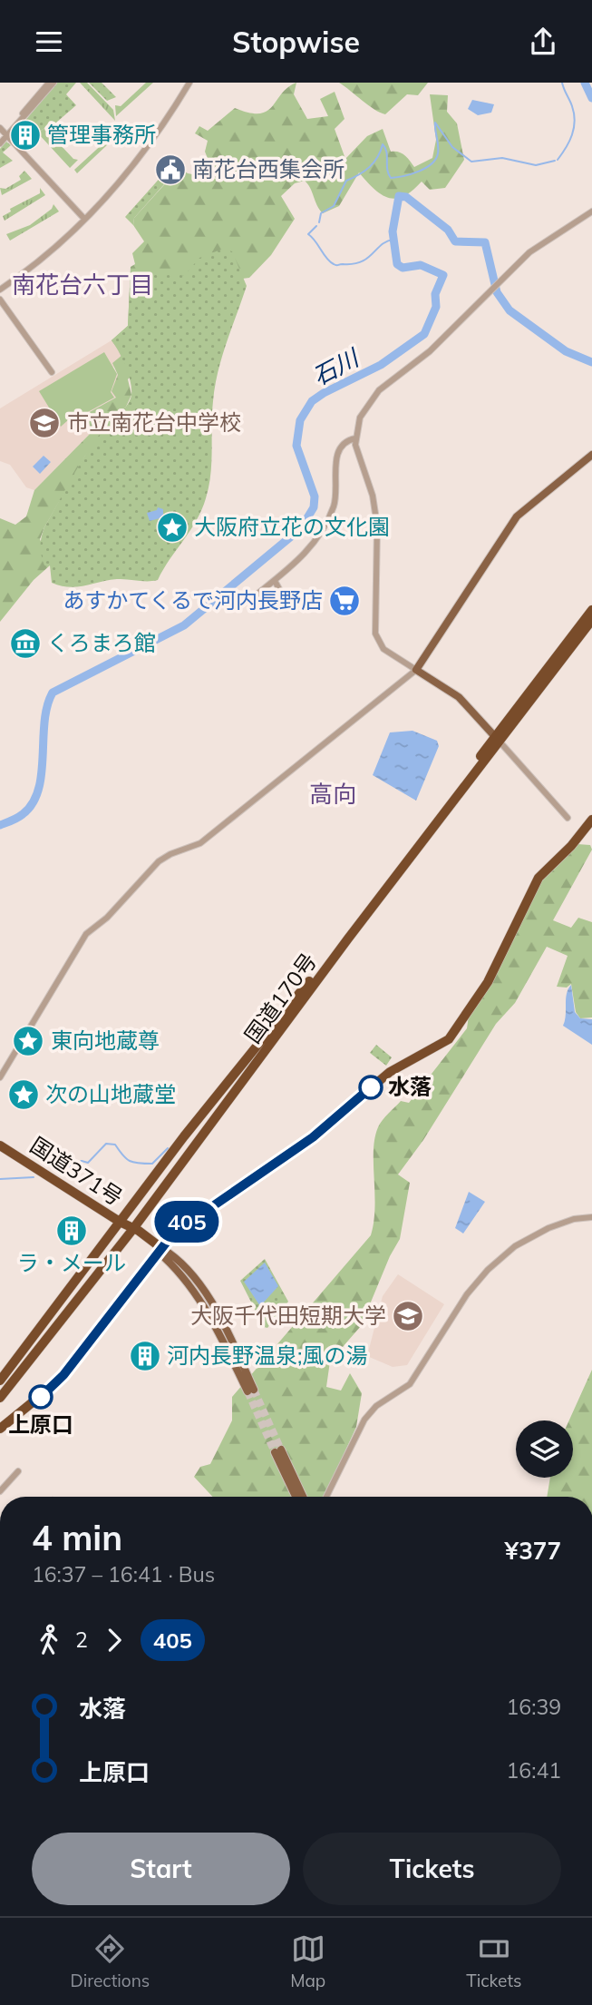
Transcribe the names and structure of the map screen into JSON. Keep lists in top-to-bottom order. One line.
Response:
{"streets":{"highway":["国道170号","国道371号"]},"crossings":[["国道170号","国道371号"]],"districts":["南花台六丁目","高向"],"water":["石川"],"places":{"building":["管理事務所","ラ・メール","河内長野温泉;風の湯"],"public building":["南花台西集会所"],"school or university":["市立南花台中学校","大阪千代田短期大学"],"place":["大阪府立花の文化園","東向地蔵尊","次の山地蔵堂"],"supermarket":["あすかてくるで河内長野店"],"museum":["くろまろ館"],"other":["水落","上原口"]},"lines":["bus line 405"],"page":{"header":"Stopwise","on_map":"405","heading":["4 min","16:37 – 16:41 · Bus","¥377"],"legs":["2","405"],"list":[{"name":"水落","value":"16:39"},{"name":"上原口","value":"16:41"}],"buttons":["Start","Tickets"],"tabs":["Directions","Map","Tickets"]}}
